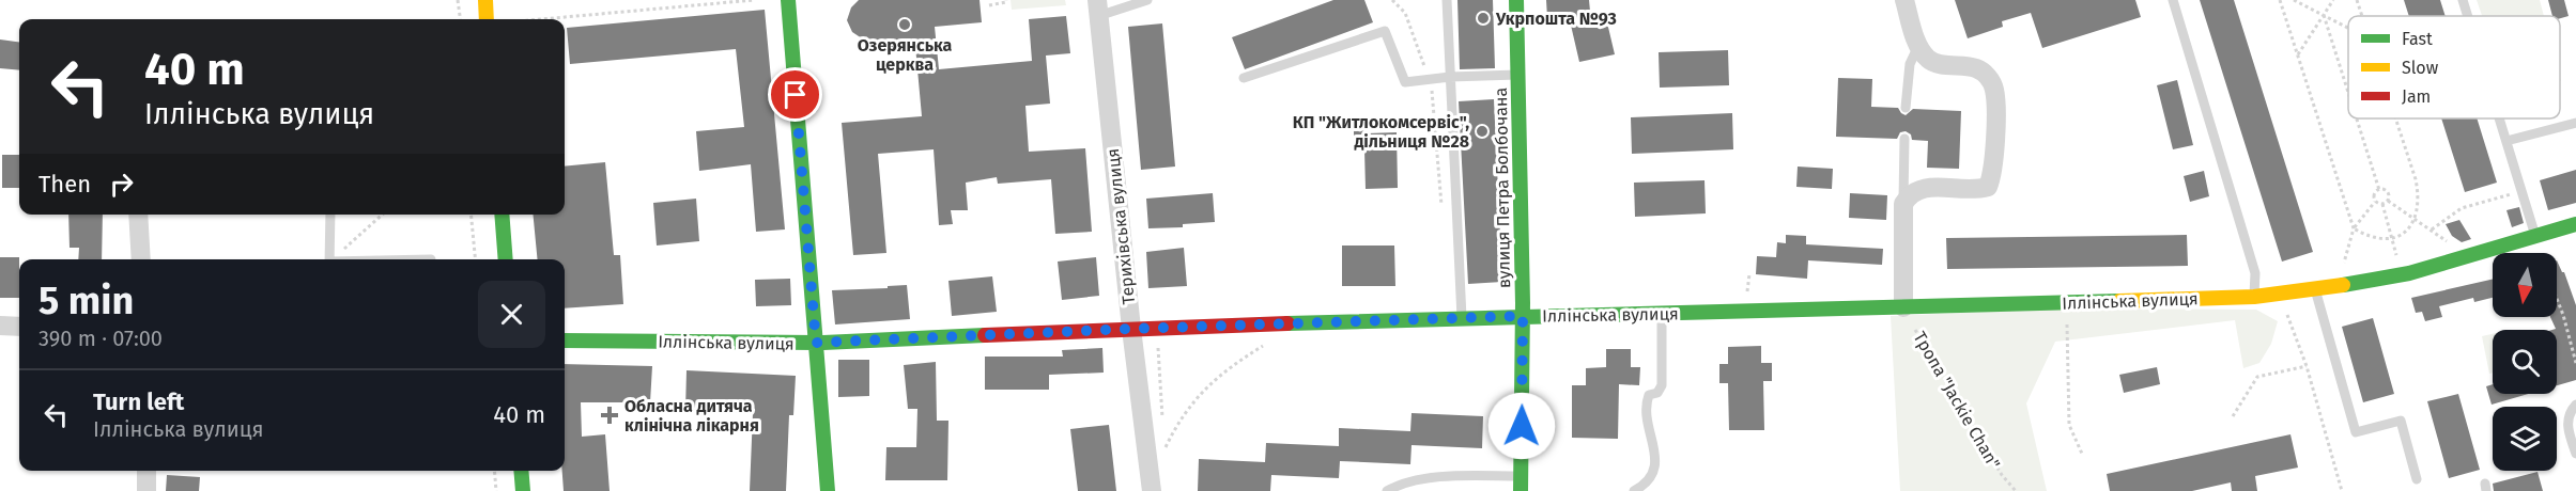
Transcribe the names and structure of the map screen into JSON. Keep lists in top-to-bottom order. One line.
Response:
{"streets":{"street":["вулиця Петра Болбочана","Терихівська вулиця","Іллінська вулиця"],"path":["Тропа \"Jackie Chan\""]},"crossings":[["вулиця Петра Болбочана","Іллінська вулиця"],["Терихівська вулиця","Іллінська вулиця"],["Іллінська вулиця","Тропа \"Jackie Chan\""]],"places":{"other":["Укрпошта №93","Озерянська церква","КП \"Житлокомсервіс\", дільниця №28"],"health":["Обласна дитяча клінічна лікарня"]},"legend":["Fast","Slow","Jam"],"north":"bottom","page":{"turn":["40 m","Іллінська вулиця"],"then":"Then","heading":["5 min","390 m · 07:00"],"list":[{"name":"Turn left","note":"Іллінська вулиця","value":"40 m"}]}}
